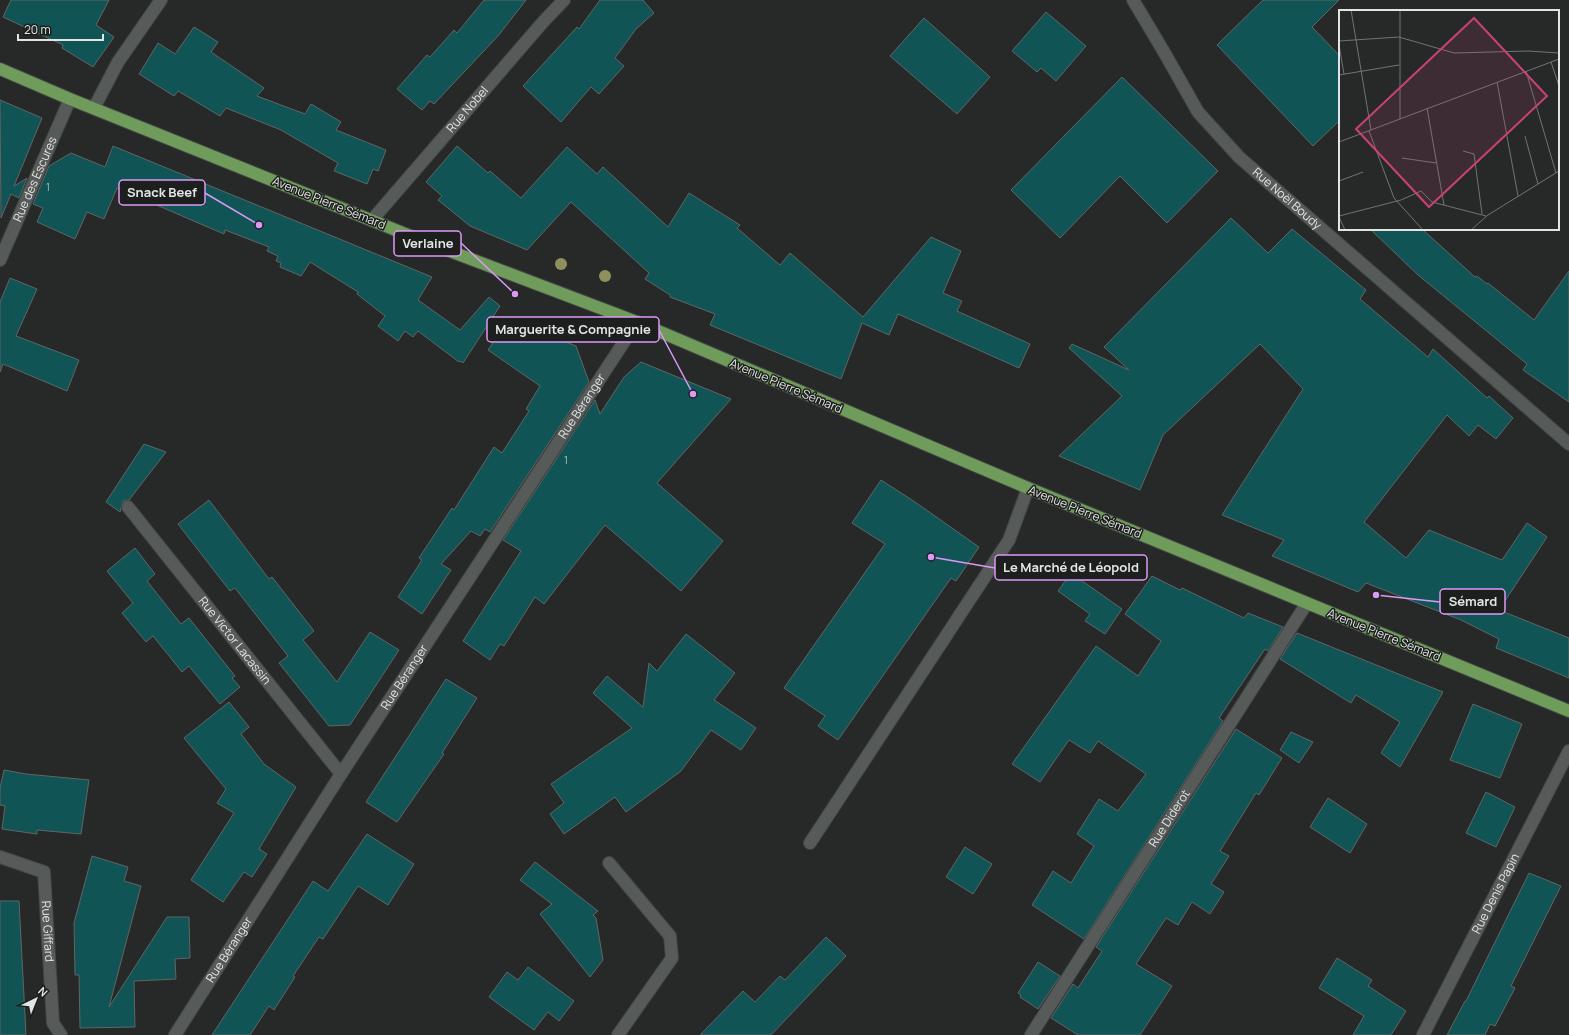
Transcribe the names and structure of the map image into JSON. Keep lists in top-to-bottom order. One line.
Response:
{"streets":{"main road":["Avenue Pierre Sémard"],"street":["Rue Nobel","Rue des Escures","Rue Noël Boudy","Rue Béranger","Rue Victor Lacassin","Rue Diderot","Rue Denis Papin","Rue Giffard"]},"crossings":[["Rue Nobel","Avenue Pierre Sémard"],["Rue des Escures","Avenue Pierre Sémard"],["Avenue Pierre Sémard","Rue Béranger"],["Avenue Pierre Sémard","Rue Diderot"],["Rue Béranger","Rue Victor Lacassin"]],"places":["Snack Beef","Verlaine","Marguerite & Compagnie","Le Marché de Léopold","Sémard"],"house_numbers":["1","1"],"scale_bar":"20 m","north":"top right"}
